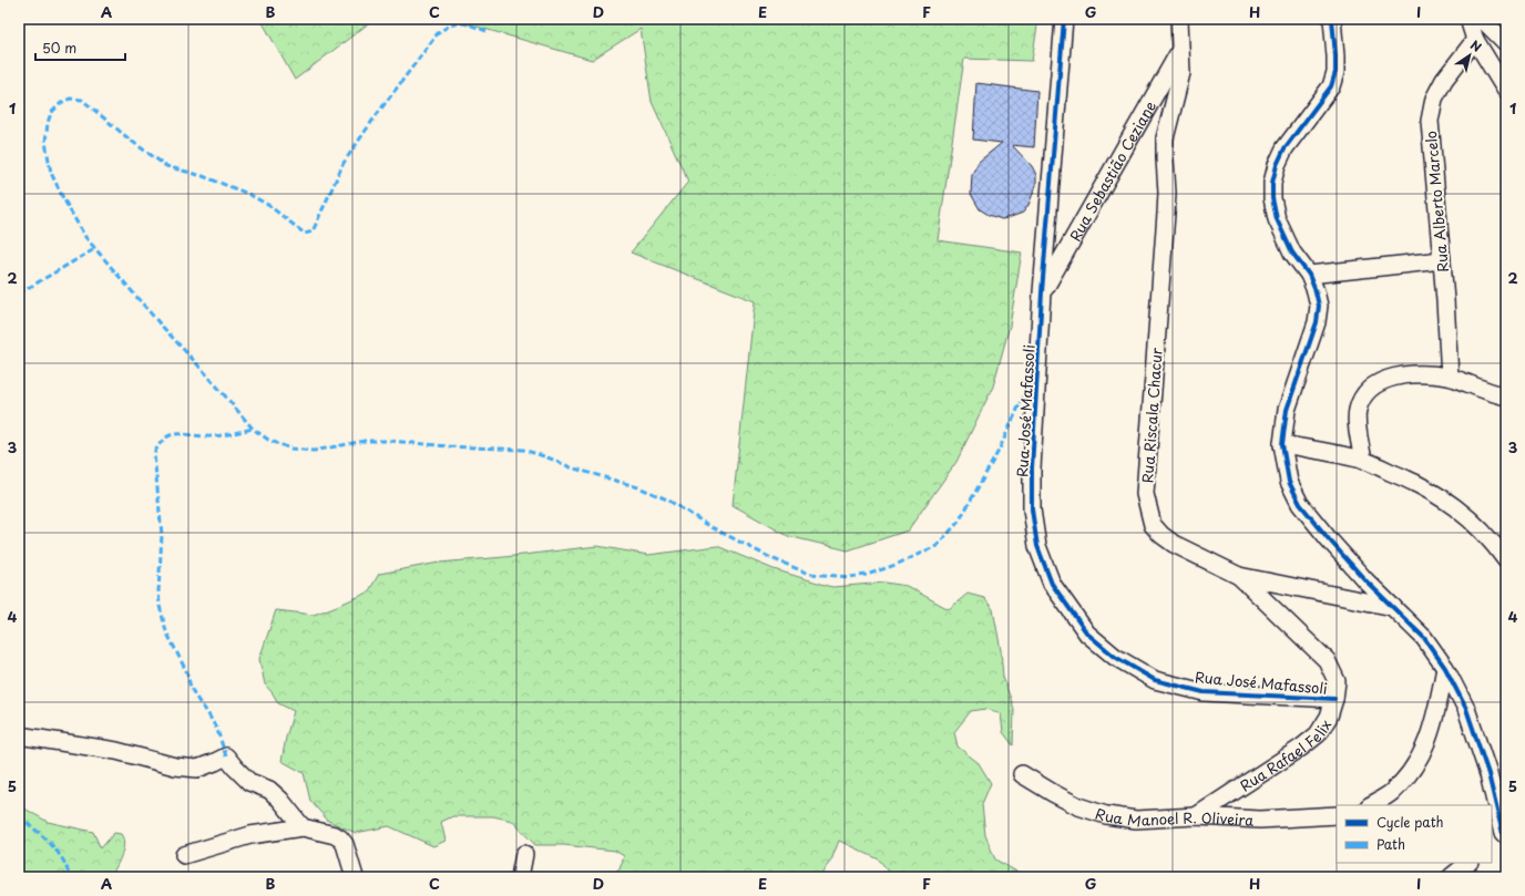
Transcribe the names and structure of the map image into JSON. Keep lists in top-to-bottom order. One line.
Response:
{"streets":{"street":["Rua Sebastião Ceziane","Rua Alberto Marcelo","Rua José Mafassoli","Rua Riscala Chacur","Rua Rafael Felix","Rua Manoel R. Oliveira"]},"crossings":[["Rua Sebastião Ceziane","Rua José Mafassoli"],["Rua Sebastião Ceziane","Rua Riscala Chacur"],["Rua José Mafassoli","Rua Rafael Felix"],["Rua Riscala Chacur","Rua Rafael Felix"],["Rua Rafael Felix","Rua Manoel R. Oliveira"]],"legend":["Cycle path","Path"],"scale_bar":"50 m","north":"top right","grid":{"columns":["A","B","C","D","E","F","G","H","I"],"rows":["1","2","3","4","5"]}}
